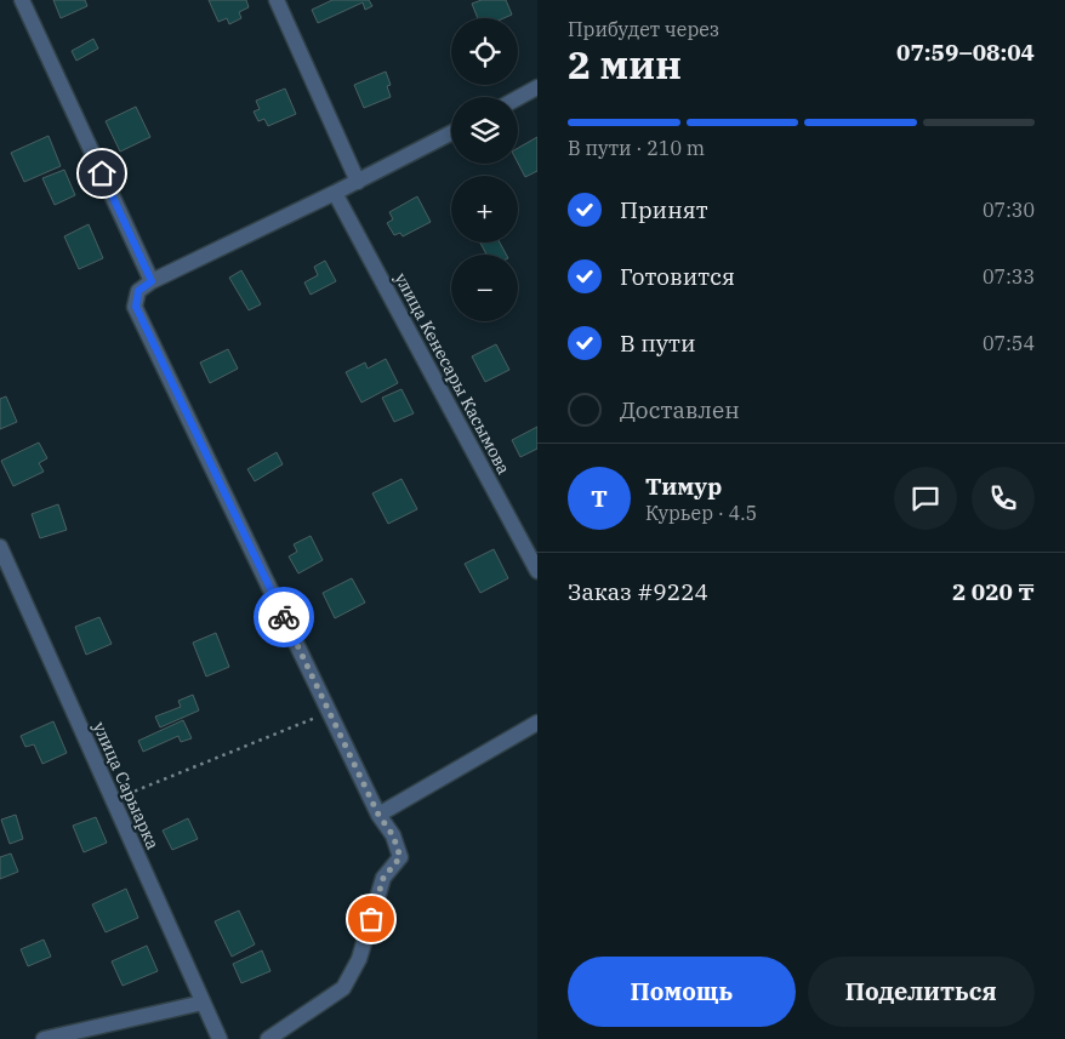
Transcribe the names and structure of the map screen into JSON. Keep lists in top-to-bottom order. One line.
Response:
{"streets":{"street":["улица Кенесары Касымова","улица Сарыарка"]},"page":{"heading":["2 мин","Прибудет через","07:59–08:04"],"panel":["Тимур","Курьер · 4.5","Заказ #9224","2 020 ₸"],"map_buttons":["+","−"],"bar":"В пути · 210 m","list":[["Принят","07:30"],["Готовится","07:33"],["В пути","07:54"],"Доставлен"],"round":"Т","buttons":["Помощь","Поделиться"]}}
